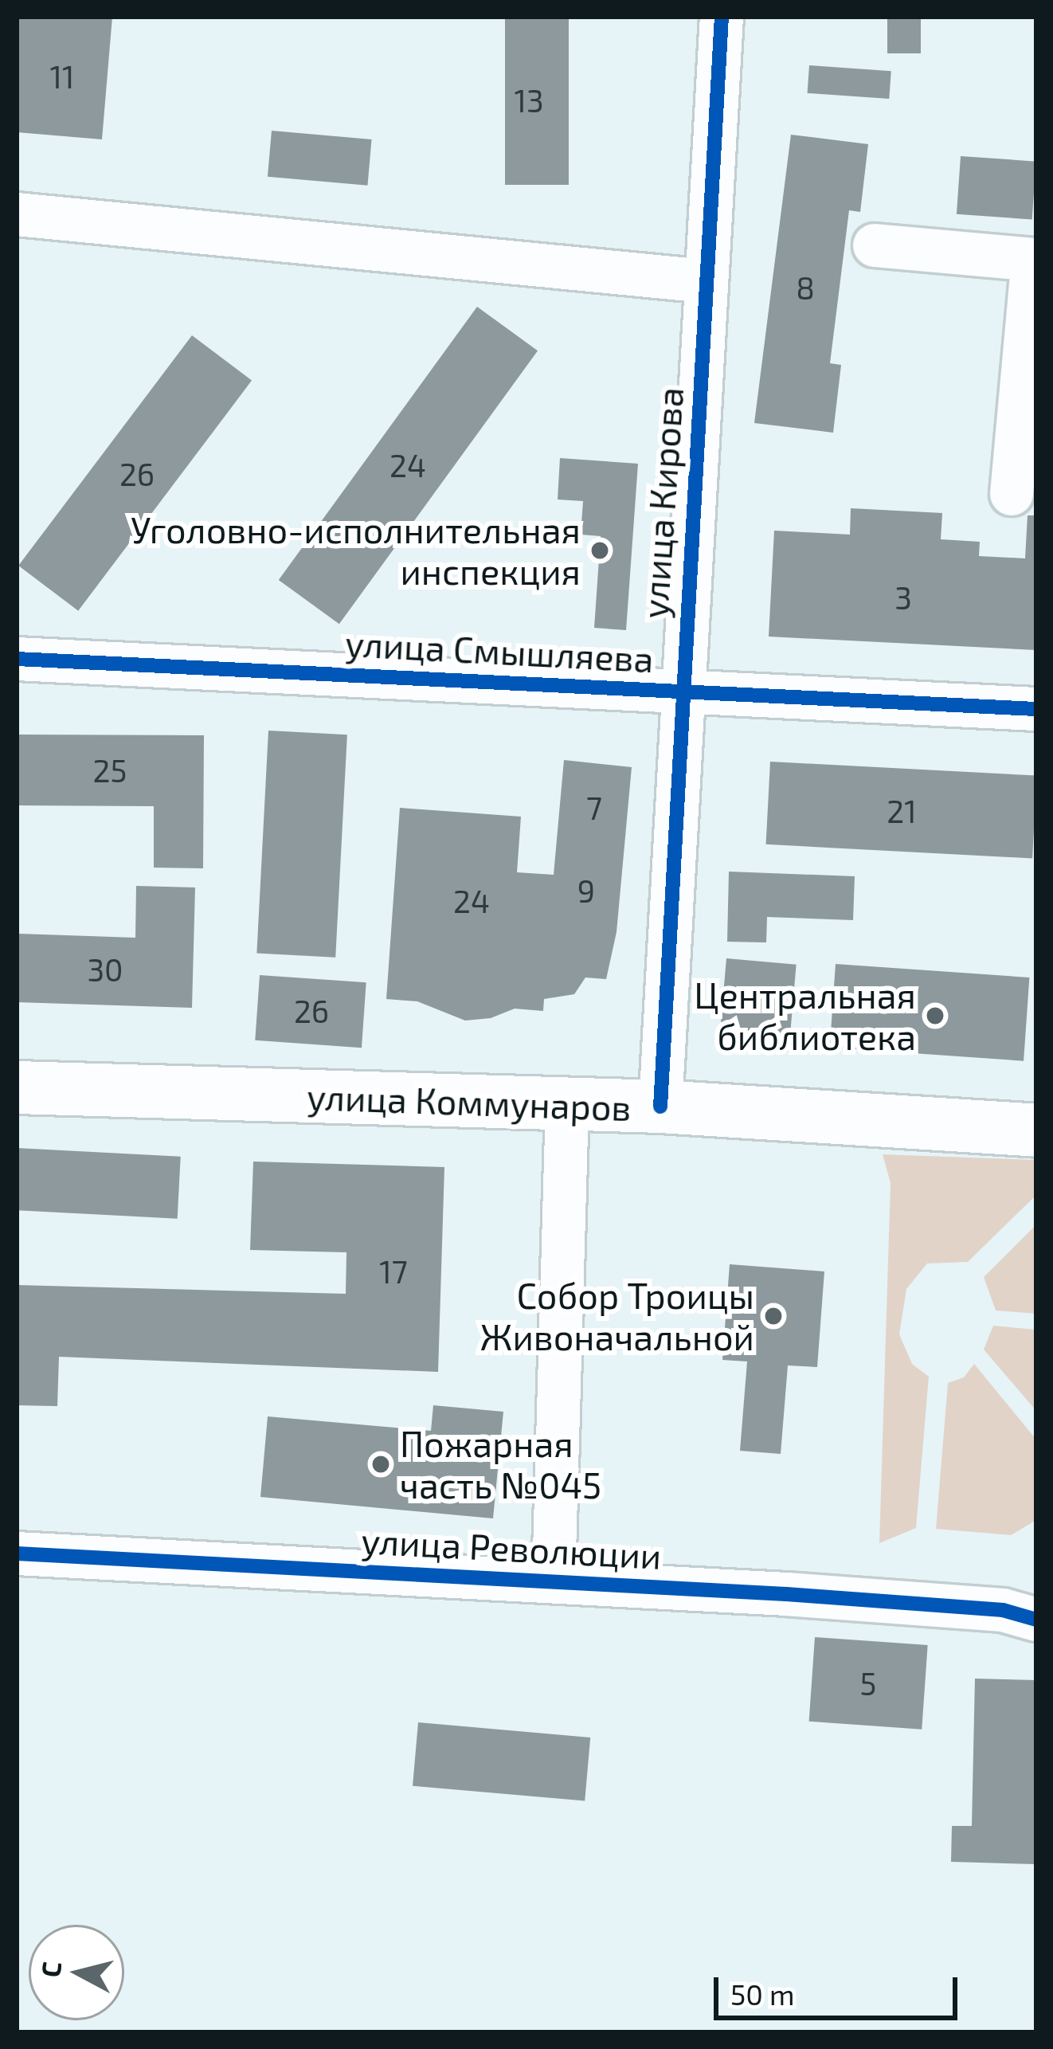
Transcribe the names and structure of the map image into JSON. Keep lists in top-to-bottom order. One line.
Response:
{"streets":{"main road":["улица Коммунаров"],"street":["улица Кирова","улица Смышляева","улица Революции"]},"crossings":[["улица Кирова","улица Смышляева"],["улица Кирова","улица Коммунаров"]],"places":["Уголовно-исполнительная инспекция","Центральная библиотека","Собор Троицы Живоначальной","Пожарная часть №045"],"house_numbers":["11","13","8","24","26","3","25","7","21","9","24","30","26","17","5"],"scale_bar":"50 m","north":"left"}
